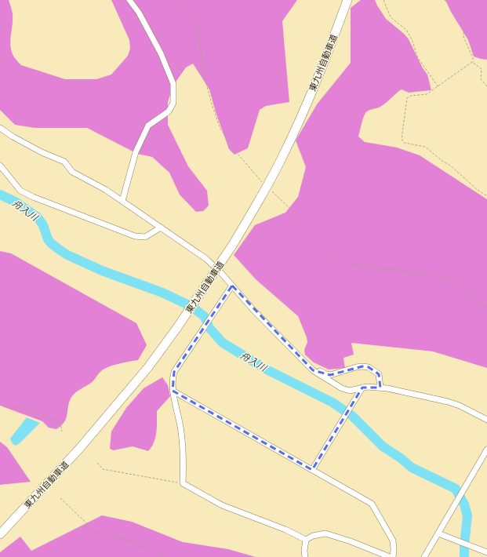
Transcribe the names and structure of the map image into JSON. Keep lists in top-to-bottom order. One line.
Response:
{"streets":{"highway":["東九州自動車道"]},"water":["舟入川"]}
